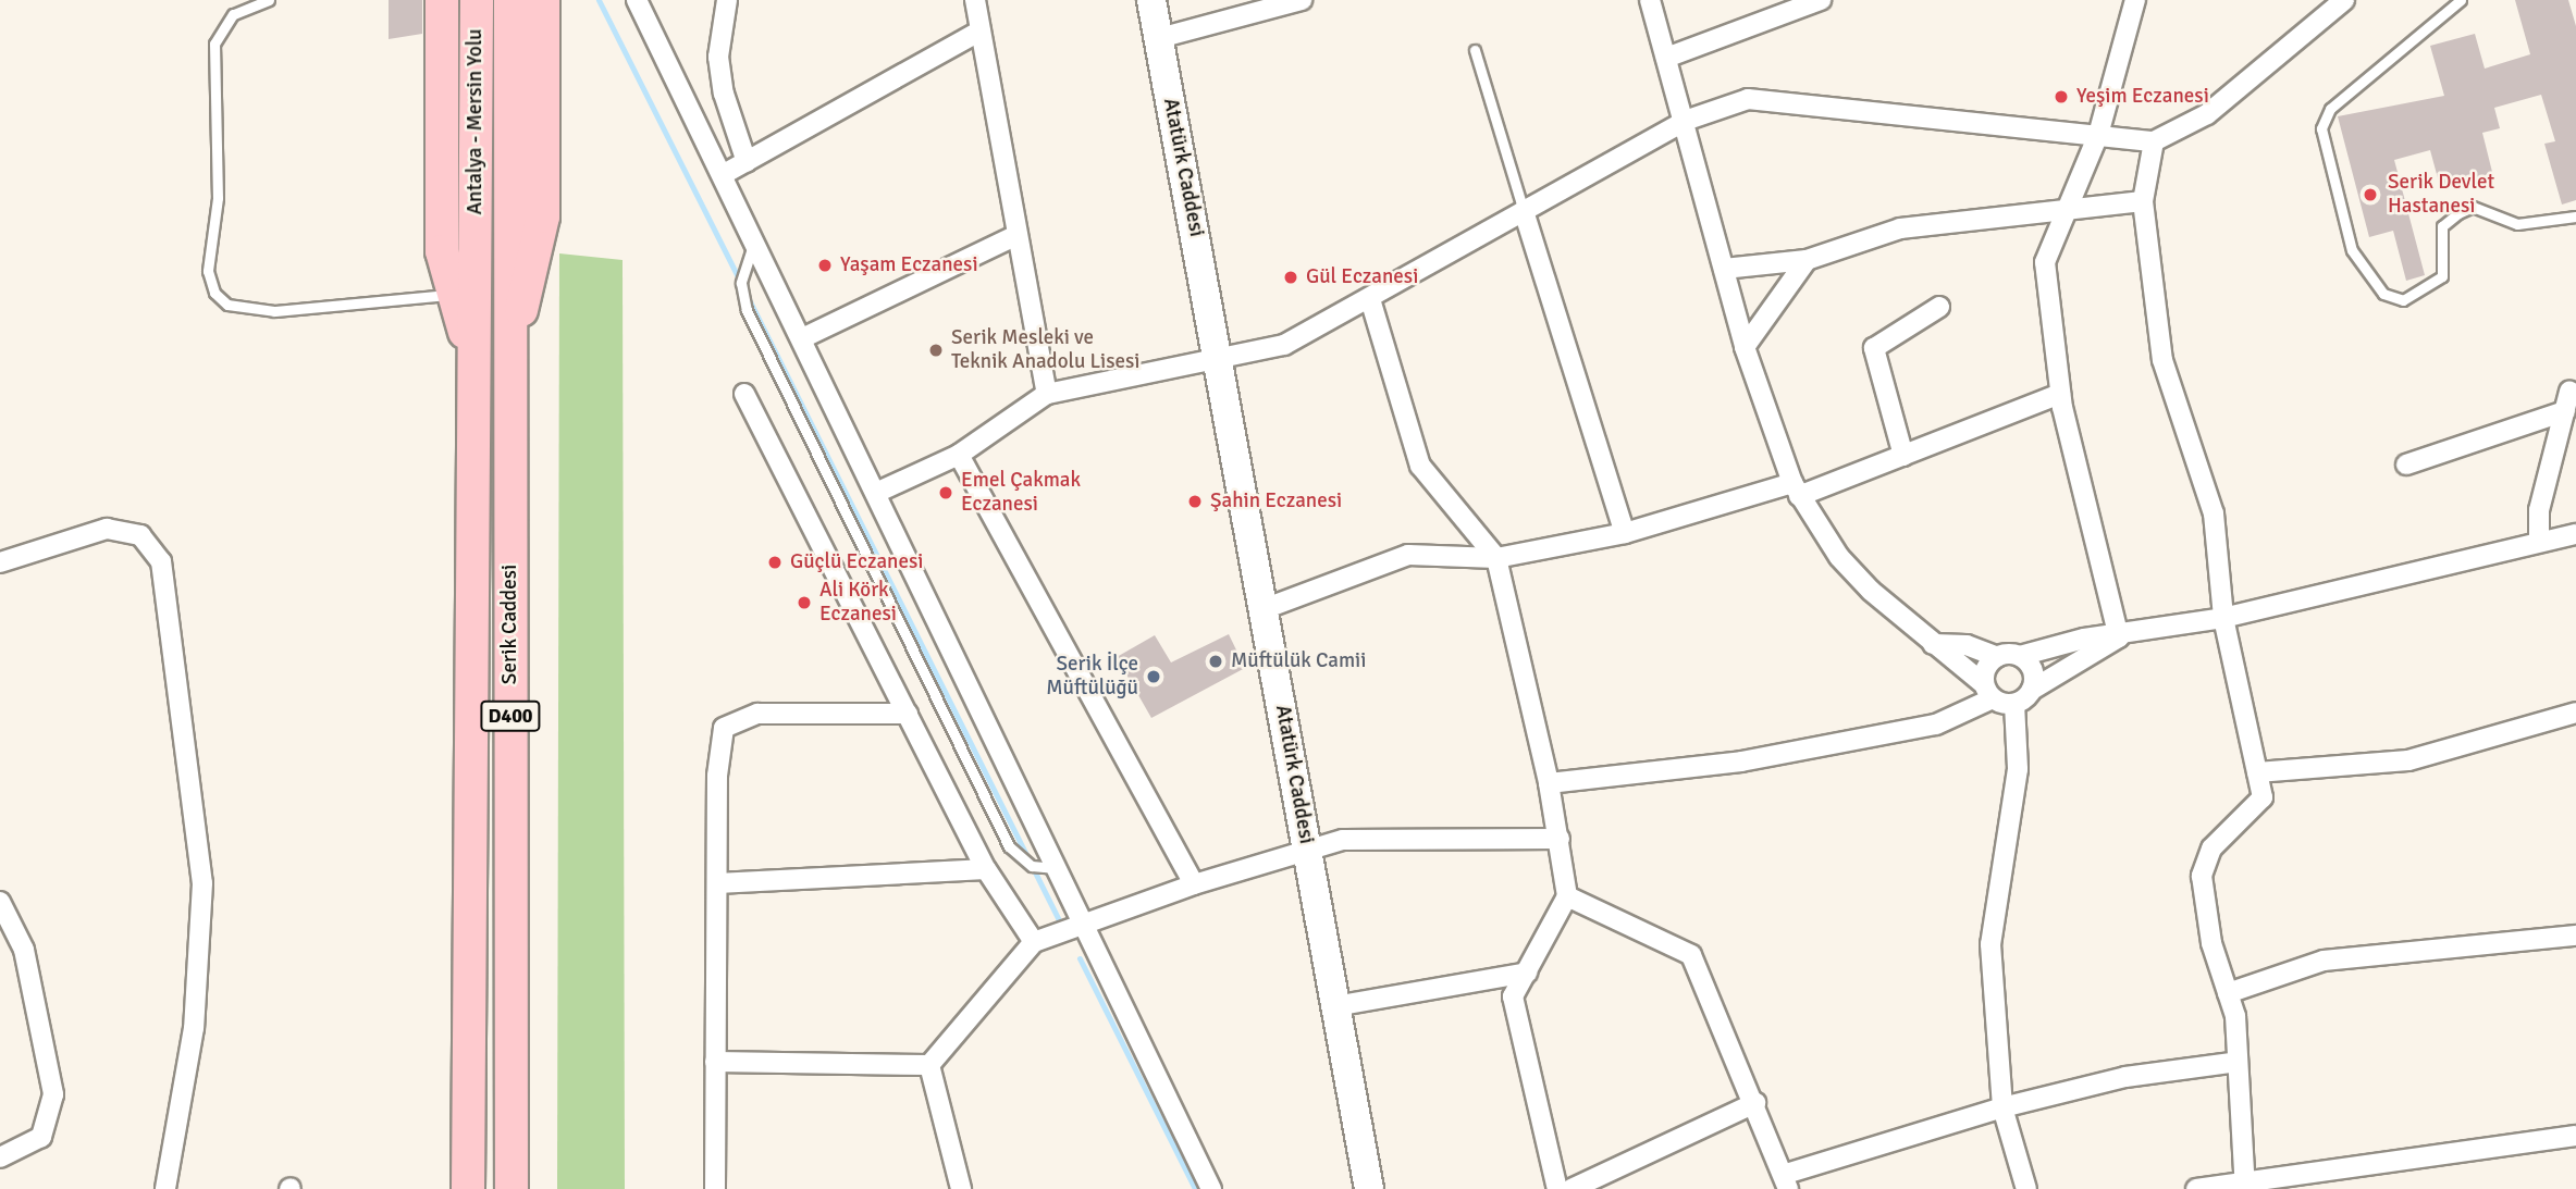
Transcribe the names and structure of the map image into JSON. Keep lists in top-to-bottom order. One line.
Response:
{"streets":{"highway":["Antalya - Mersin Yolu","Serik Caddesi","D400"],"main road":["Atatürk Caddesi"]},"crossings":[["Antalya - Mersin Yolu","Serik Caddesi"]],"places":["Yeşim Eczanesi","Serik Devlet Hastanesi","Yaşam Eczanesi","Gül Eczanesi","Serik Mesleki ve Teknik Anadolu Lisesi","Emel Çakmak Eczanesi","Şahin Eczanesi","Güçlü Eczanesi","Ali Körk Eczanesi","Müftülük Camii","Serik İlçe Müftülüğü"]}
